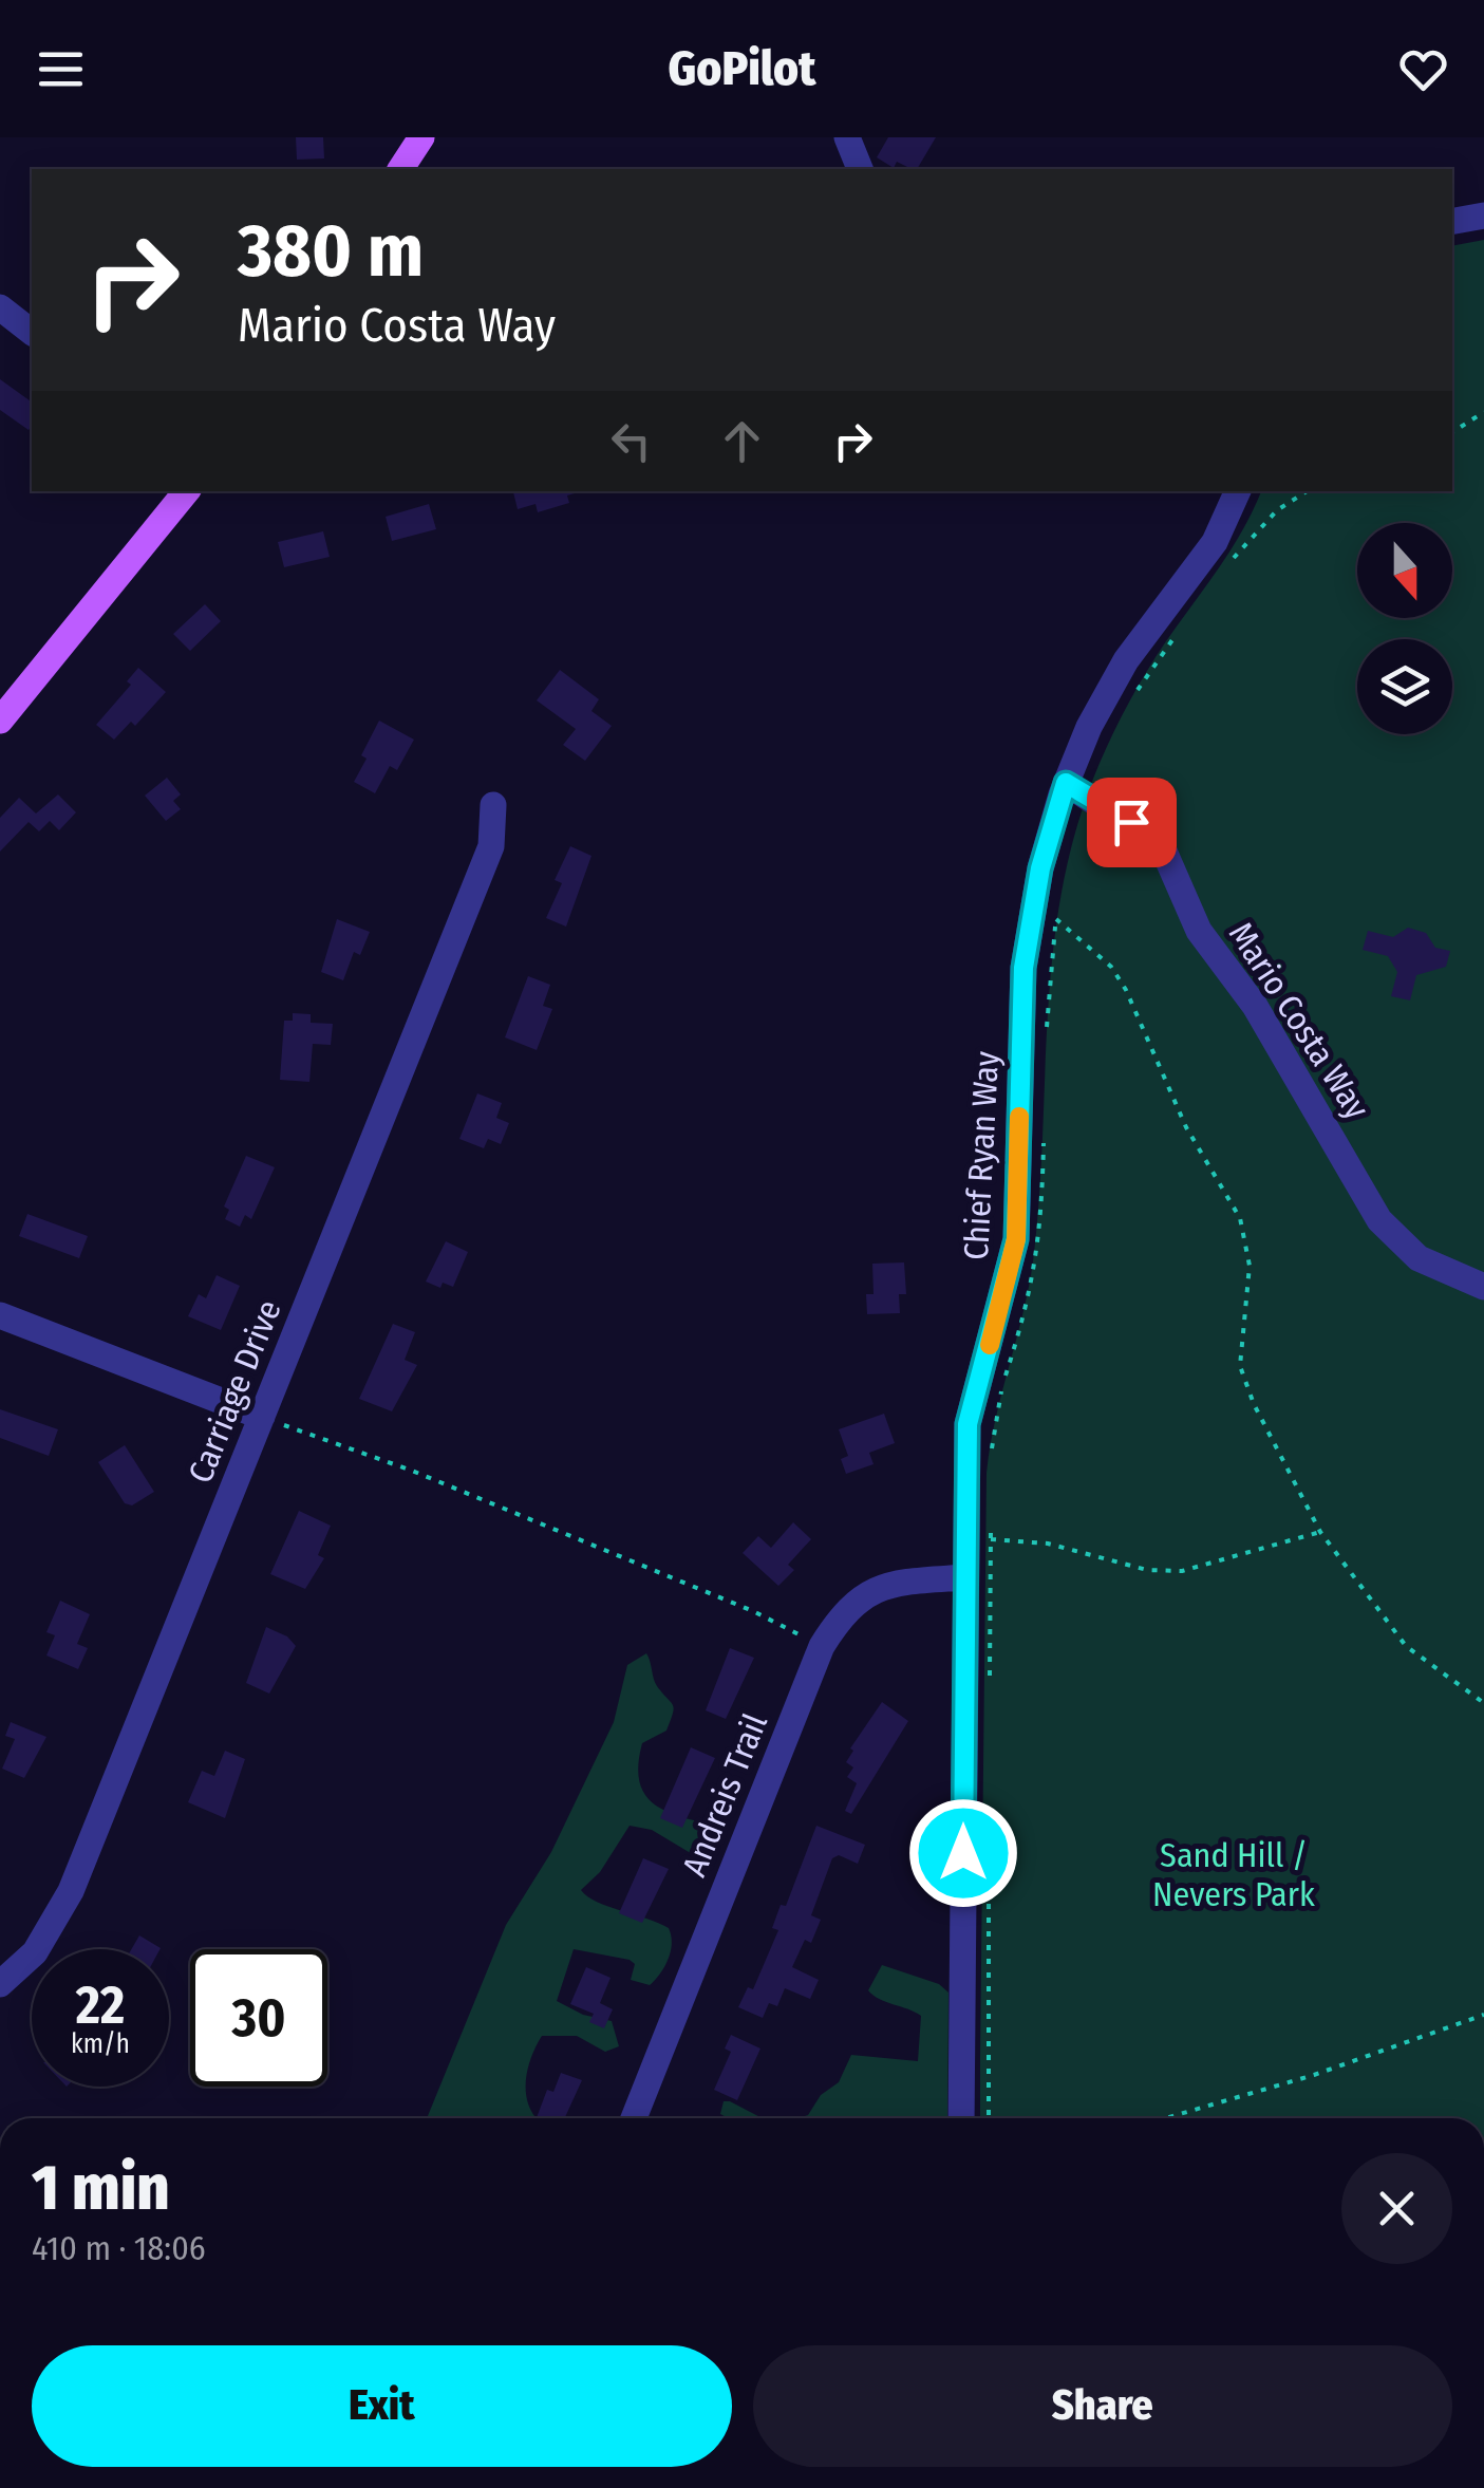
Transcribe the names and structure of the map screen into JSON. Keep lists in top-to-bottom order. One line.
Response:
{"streets":{"street":["Mario Costa Way","Chief Ryan Way","Carriage Drive","Andreis Trail"]},"crossings":[["Mario Costa Way","Chief Ryan Way"],["Chief Ryan Way","Andreis Trail"]],"parks":["Sand Hill / Nevers Park"],"north":"bottom","page":{"header":"GoPilot","turn":["380 m","Mario Costa Way"],"speed":"22 km/h","limit":"30","heading":["1 min","410 m · 18:06"],"buttons":["Exit","Share"]}}
